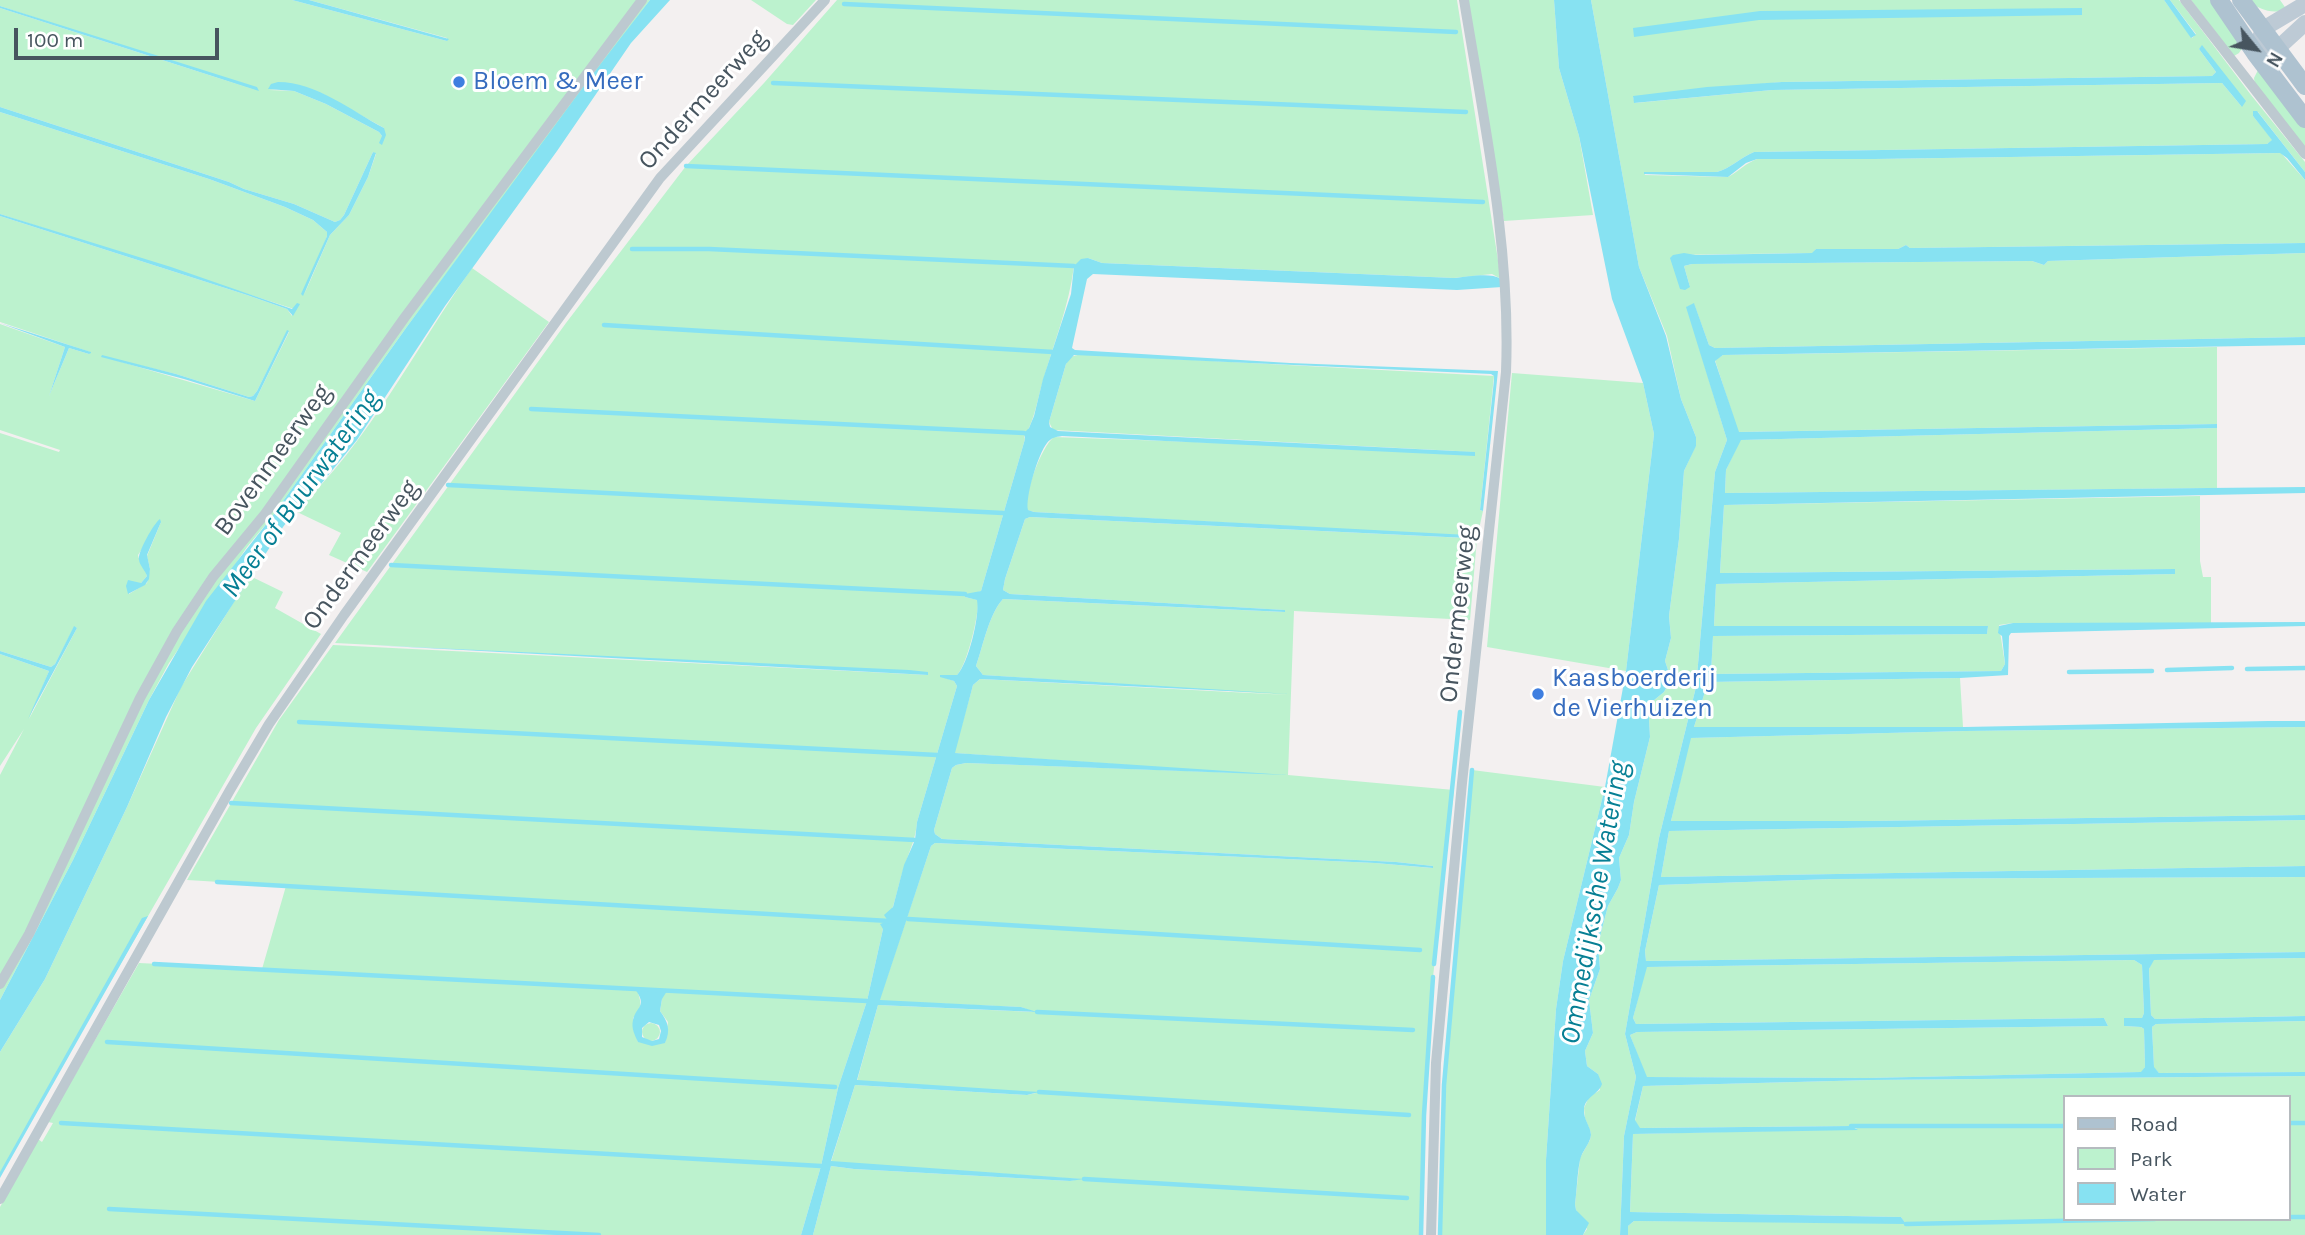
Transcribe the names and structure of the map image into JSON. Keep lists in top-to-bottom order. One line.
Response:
{"streets":{"street":["Ondermeerweg","Bovenmeerweg"]},"water":["Meer of Buurwatering","Ommedijksche Watering"],"places":["Bloem & Meer","Kaasboerderij de Vierhuizen"],"legend":["Road","Park","Water"],"scale_bar":"100 m","north":"bottom right"}
